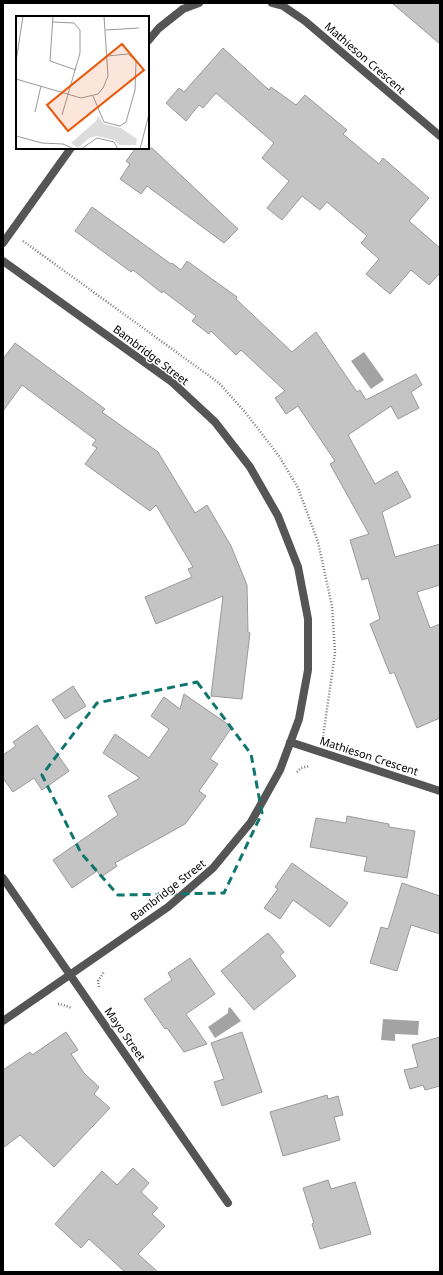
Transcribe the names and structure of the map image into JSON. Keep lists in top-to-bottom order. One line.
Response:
{"streets":{"street":["Mathieson Crescent","Bambridge Street","Mayo Street"]},"crossings":[["Mathieson Crescent","Bambridge Street"],["Bambridge Street","Mayo Street"]]}
